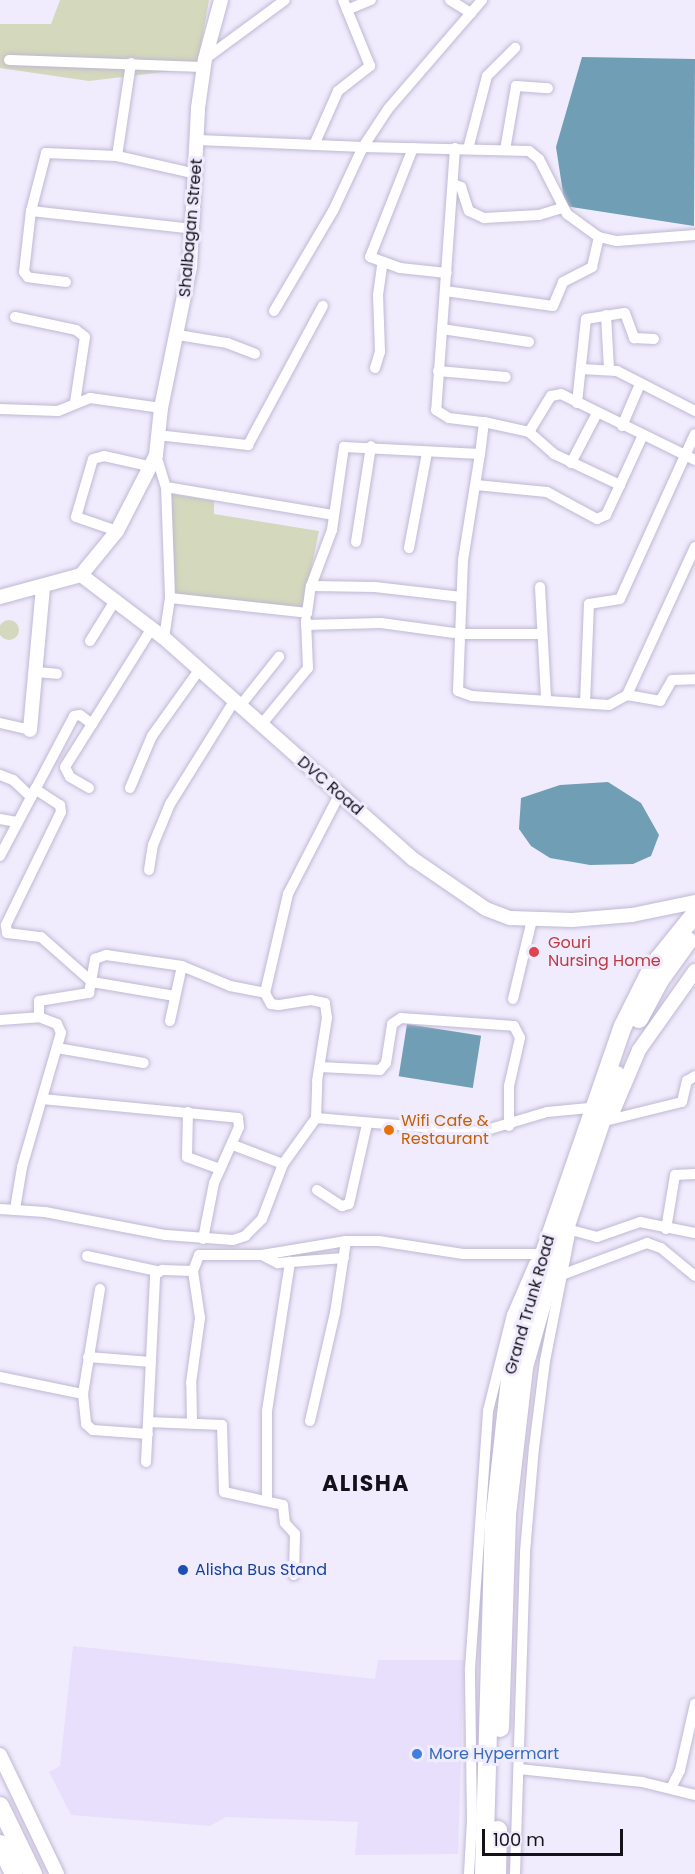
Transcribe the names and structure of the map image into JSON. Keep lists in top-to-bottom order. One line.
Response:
{"streets":{"highway":["Grand Trunk Road"],"main road":["Shalbagan Street","DVC Road"]},"districts":["ALISHA"],"places":["Gouri Nursing Home","Wifi Cafe & Restaurant","Alisha Bus Stand","More Hypermart"],"scale_bar":"100 m"}
